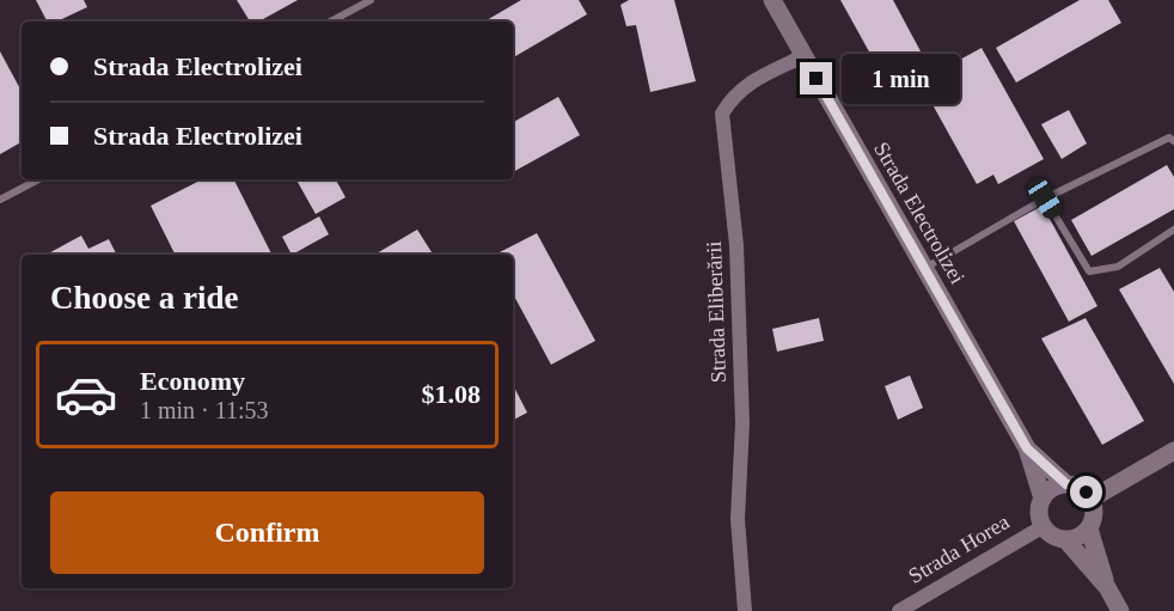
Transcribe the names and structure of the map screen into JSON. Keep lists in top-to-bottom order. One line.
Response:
{"streets":{"street":["Strada Electrolizei","Strada Eliberării","Strada Horea"]},"crossings":[["Strada Electrolizei","Strada Eliberării"],["Strada Electrolizei","Strada Horea"]],"page":{"banner":["Strada Electrolizei","Strada Electrolizei"],"bubble":"1 min","heading":"Choose a ride","list":[{"name":"Economy","note":"1 min · 11:53","value":"$1.08"}],"buttons":"Confirm"}}
